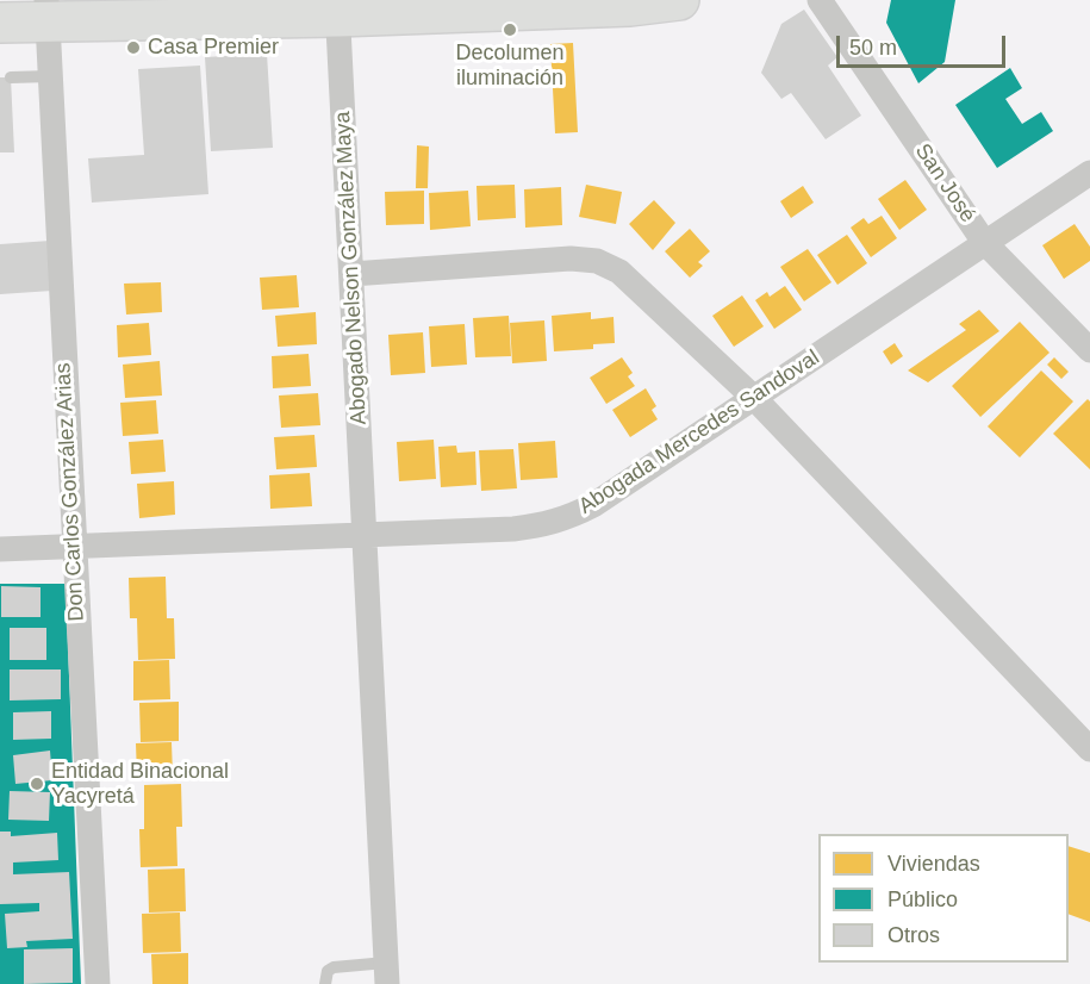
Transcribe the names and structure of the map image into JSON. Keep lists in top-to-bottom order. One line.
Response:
{"streets":{"street":["San José","Abogado Nelson González Maya","Abogada Mercedes Sandoval","Don Carlos González Arias"]},"crossings":[["San José","Abogada Mercedes Sandoval"],["Abogado Nelson González Maya","Abogada Mercedes Sandoval"],["Abogada Mercedes Sandoval","Don Carlos González Arias"]],"places":["Decolumen iluminación","Casa Premier","Entidad Binacional Yacyretá"],"legend":["Viviendas","Público","Otros"],"scale_bar":"50 m"}
